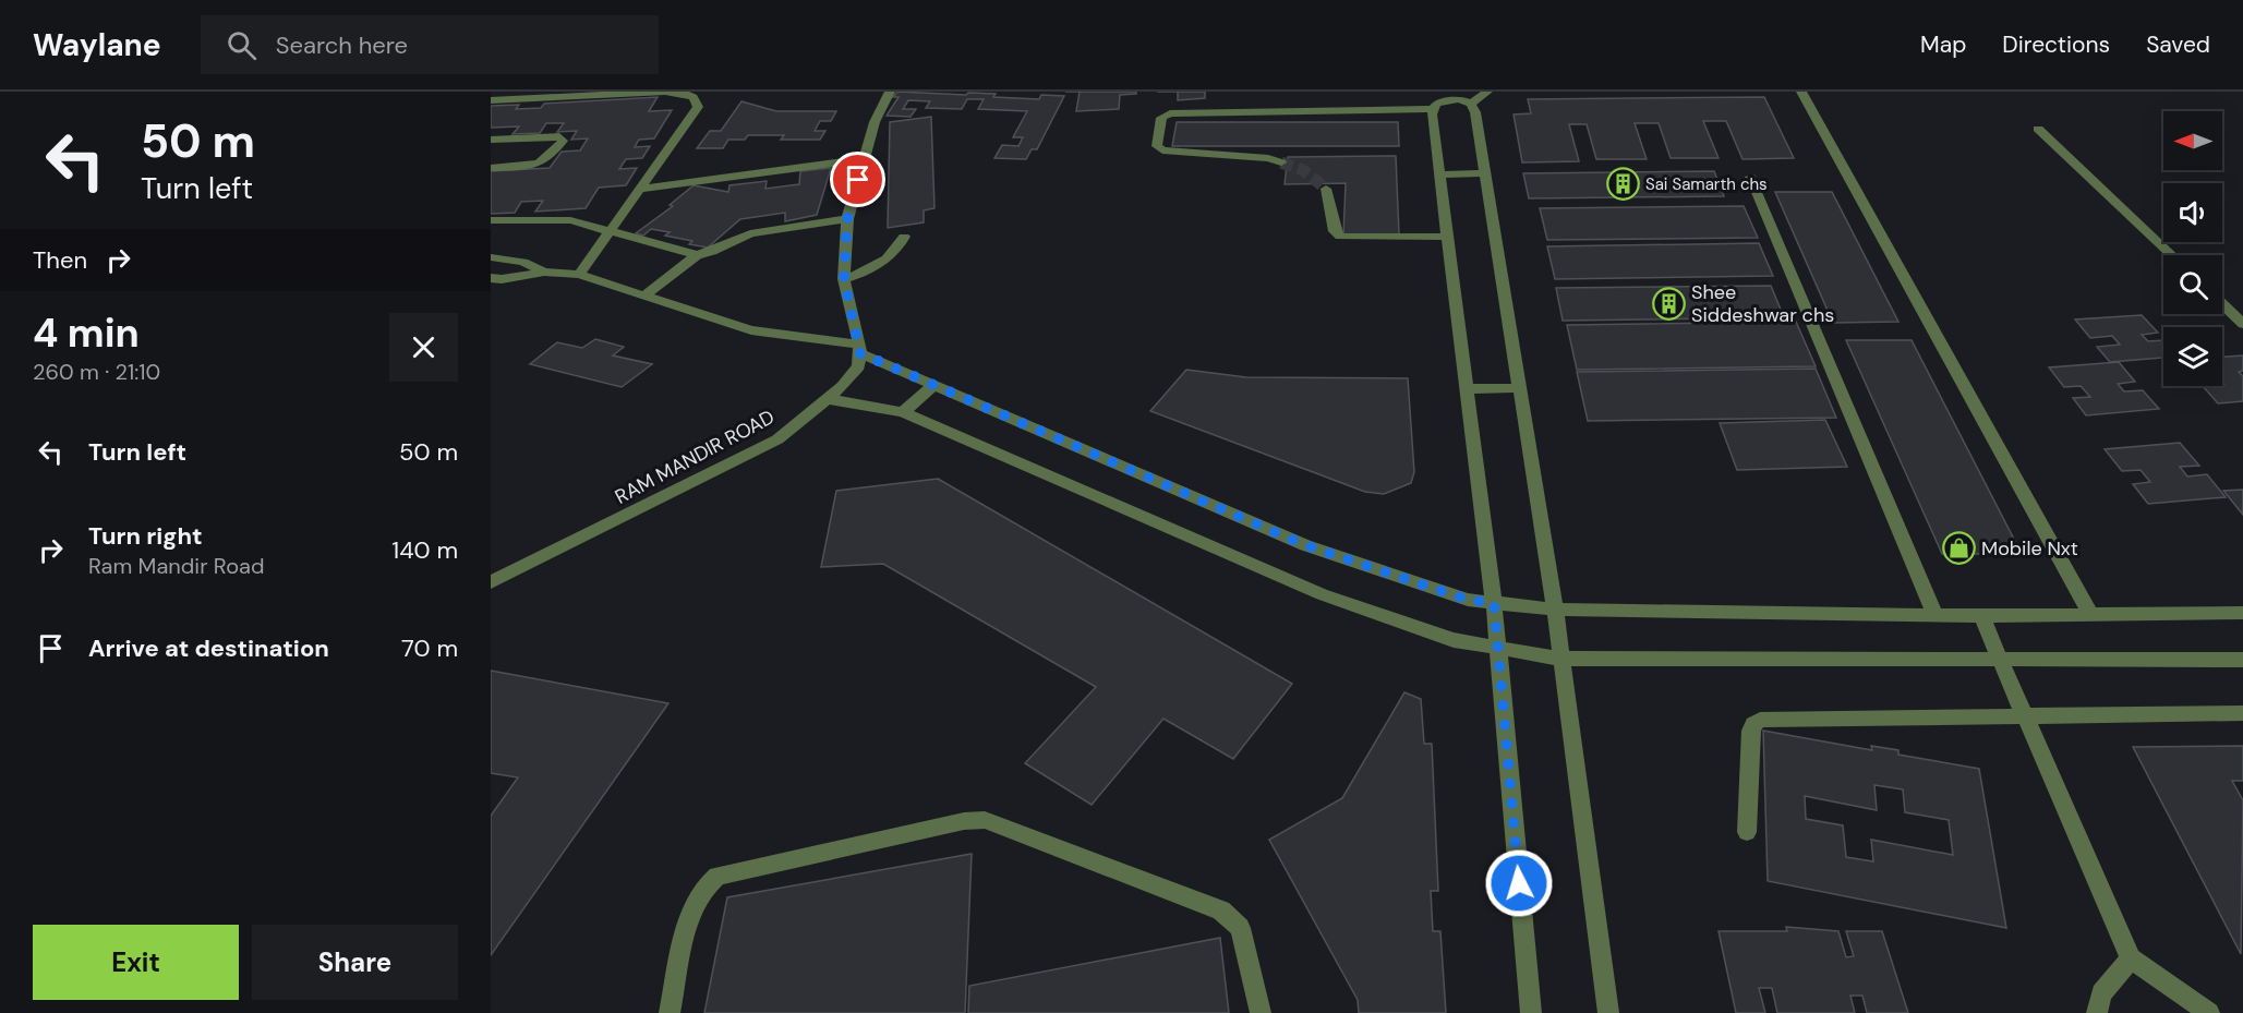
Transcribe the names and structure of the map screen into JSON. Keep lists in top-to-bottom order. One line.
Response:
{"streets":{"street":["RAM MANDIR ROAD"]},"places":{"building":["Sai Samarth chs","Shee Siddeshwar chs"],"shop":["Mobile Nxt"]},"north":"left","page":{"header":"Waylane","search":"Search here","nav":["Map","Directions","Saved"],"turn":["50 m","Turn left"],"then":"Then","heading":["4 min","260 m · 21:10"],"list":[{"name":"Turn left","value":"50 m"},{"name":"Turn right","note":"Ram Mandir Road","value":"140 m"},{"name":"Arrive at destination","value":"70 m"}],"buttons":["Exit","Share"]}}
